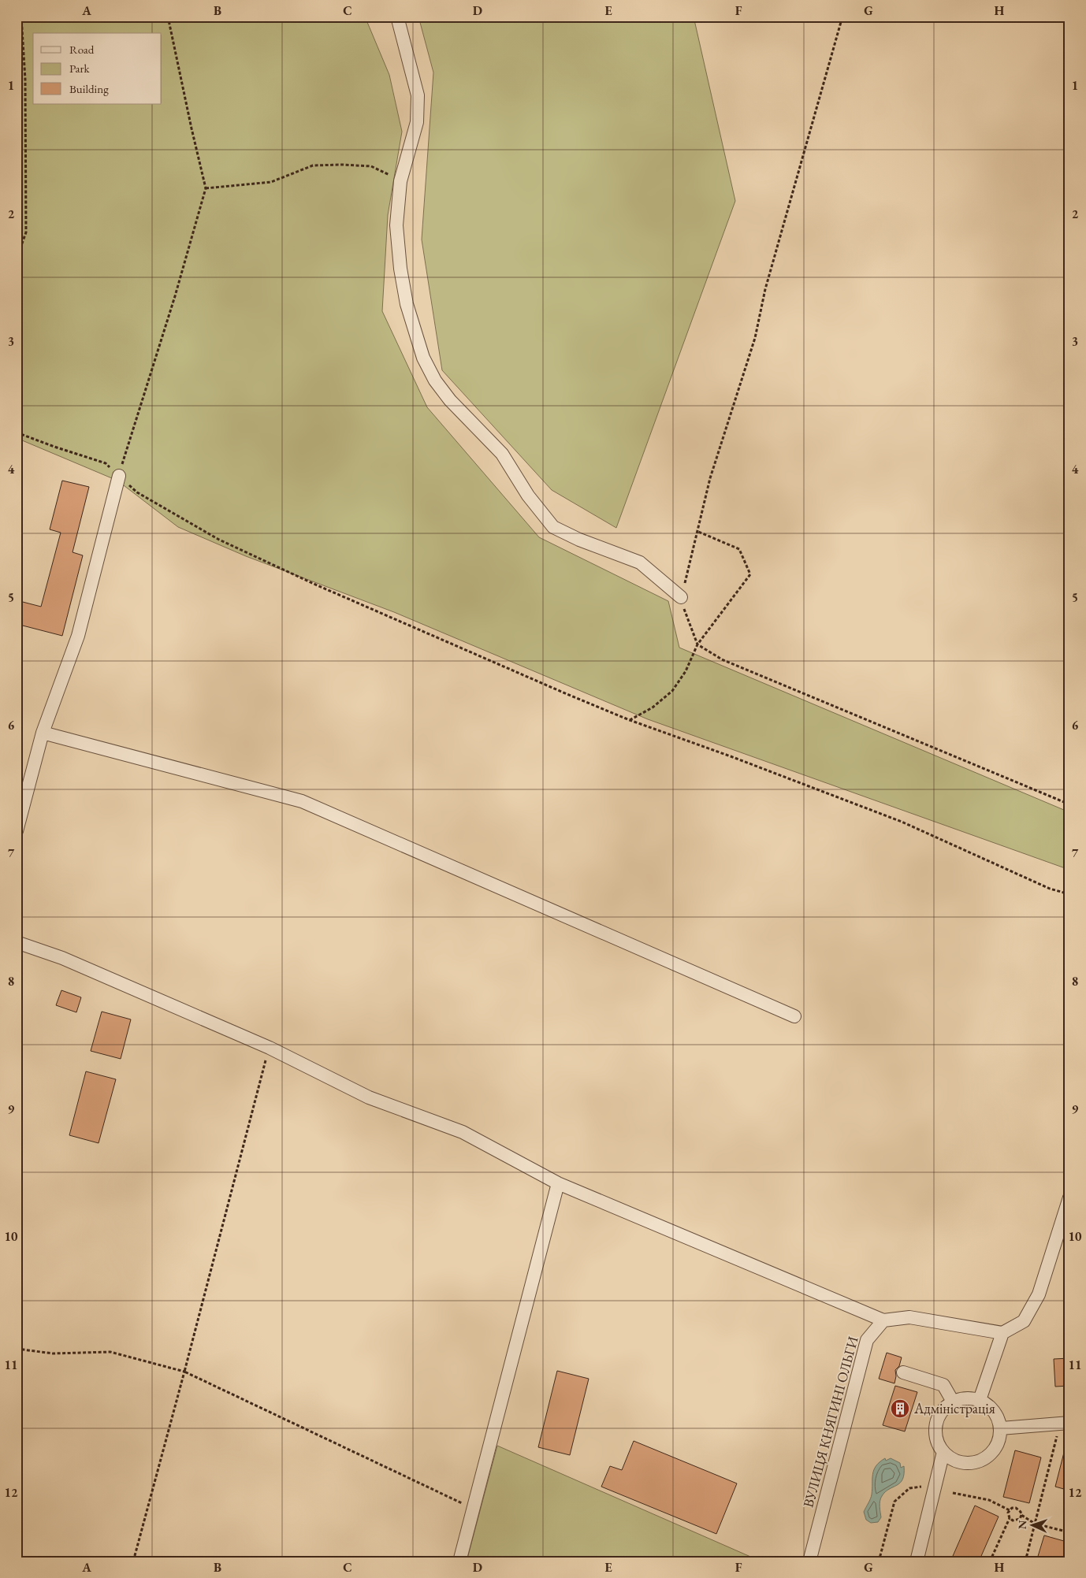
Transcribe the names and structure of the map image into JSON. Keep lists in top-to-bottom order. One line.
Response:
{"streets":{"street":["ВУЛИЦЯ КНЯГИНІ ОЛЬГИ"]},"places":{"building":["Адміністрація"]},"legend":["Road","Park","Building"],"north":"left","grid":{"columns":["A","B","C","D","E","F","G","H"],"rows":["1","2","3","4","5","6","7","8","9","10","11","12"]}}
